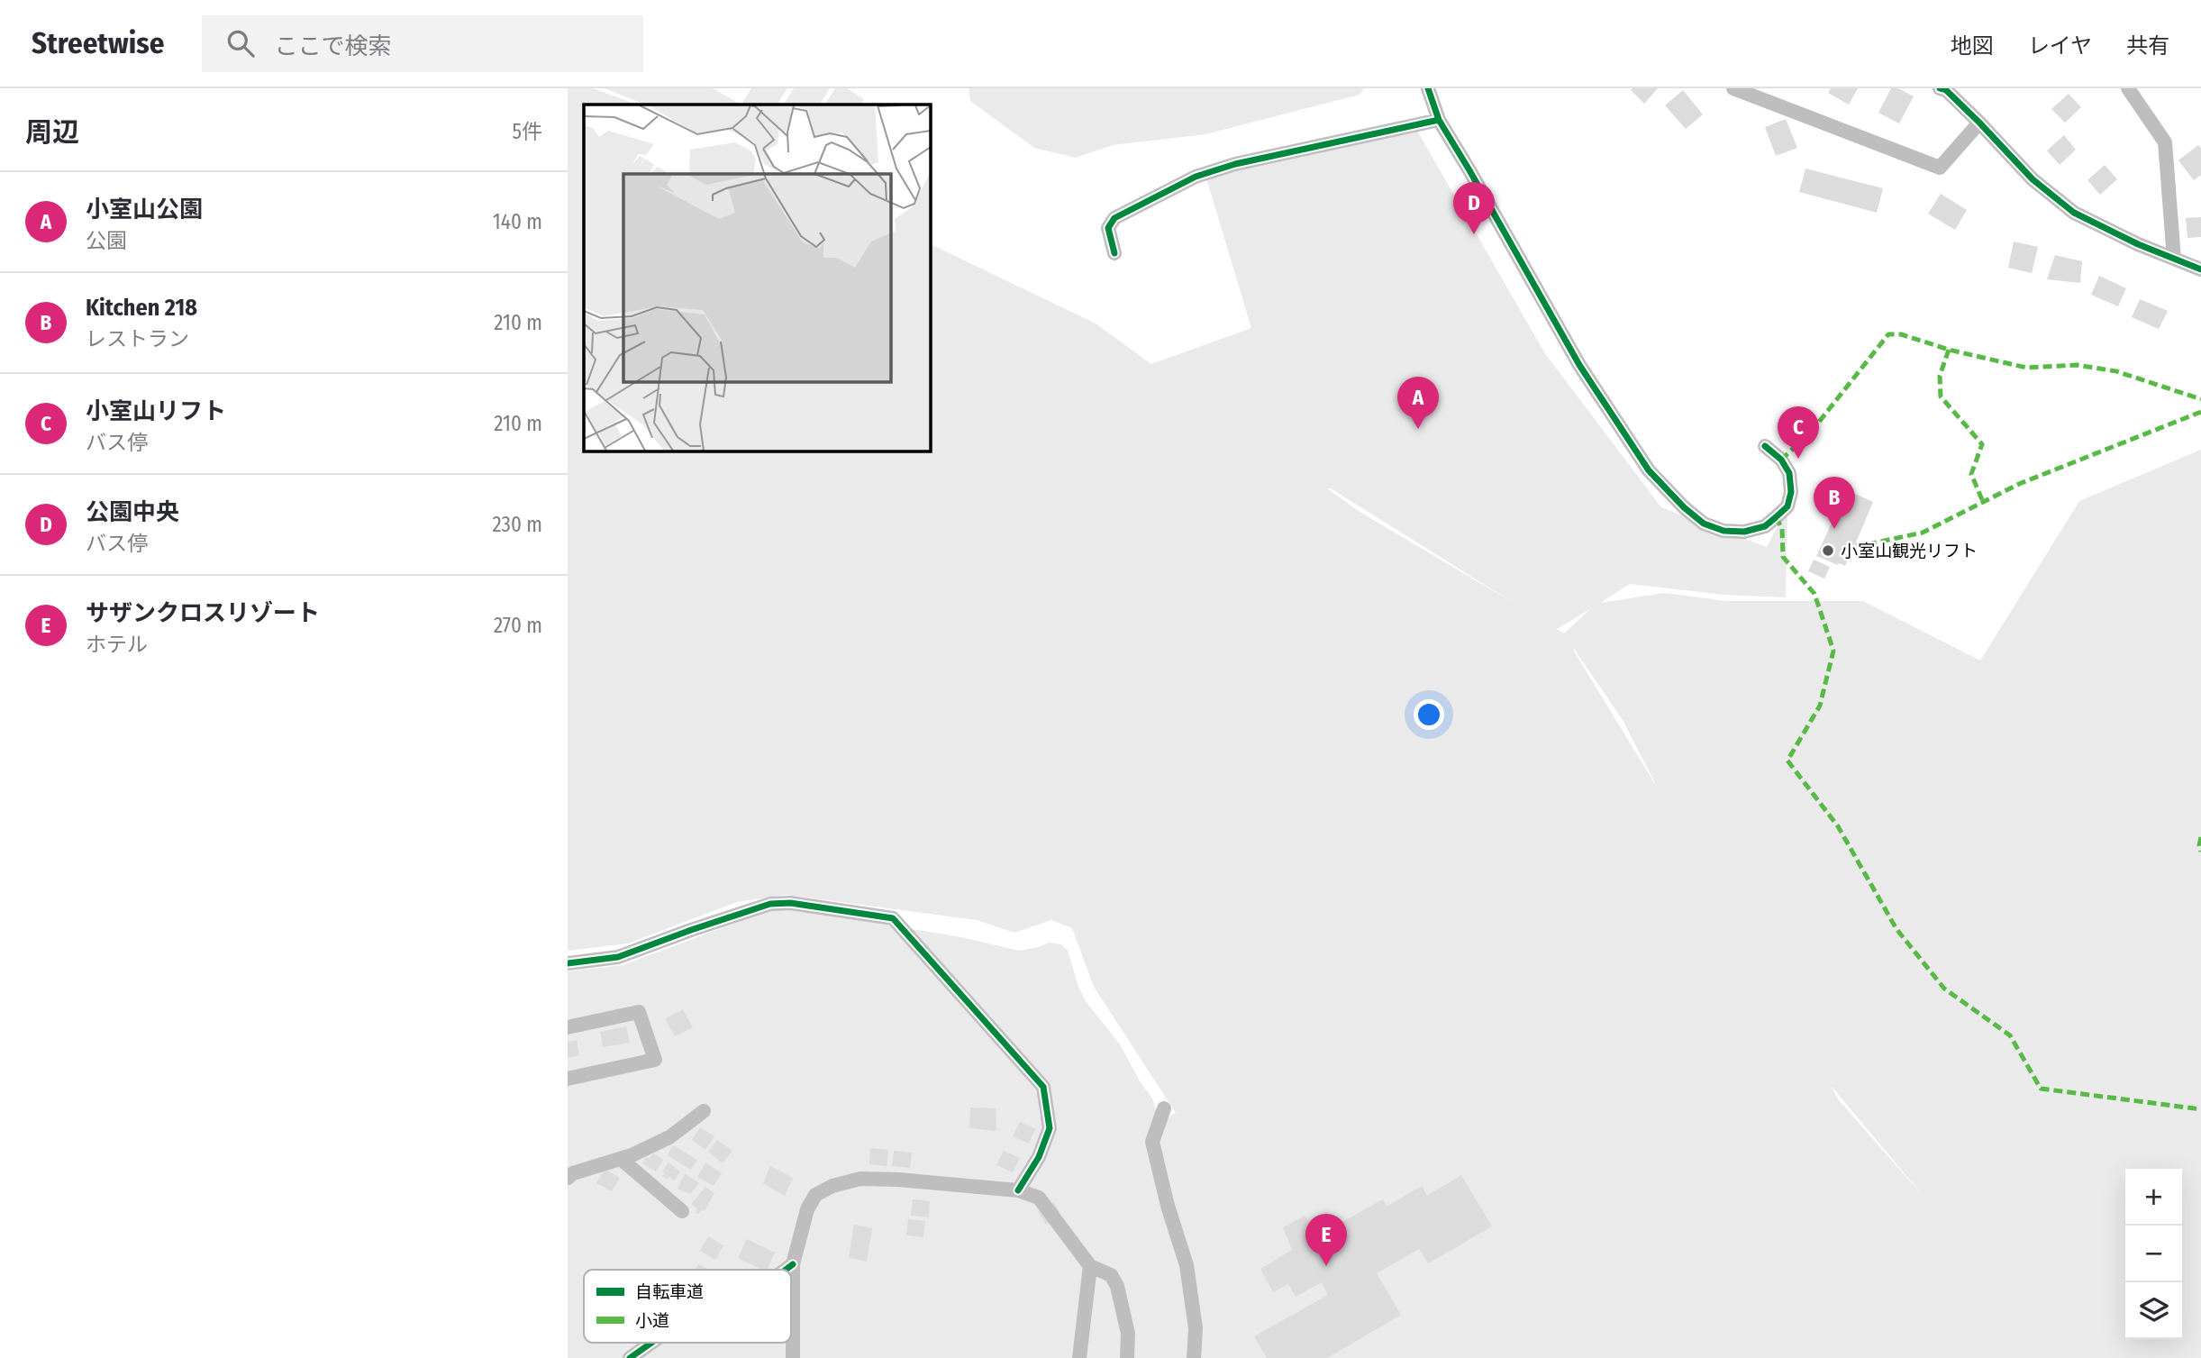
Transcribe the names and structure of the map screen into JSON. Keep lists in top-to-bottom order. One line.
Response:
{"places":["小室山観光リフト"],"legend":["自転車道","小道"],"page":{"header":"Streetwise","search":"ここで検索","nav":["地図","レイヤ","共有"],"heading":["周辺","5件"],"list":[{"mark":"A","name":"小室山公園","note":"公園","value":"140 m"},{"mark":"B","name":"Kitchen 218","note":"レストラン","value":"210 m"},{"mark":"C","name":"小室山リフト","note":"バス停","value":"210 m"},{"mark":"D","name":"公園中央","note":"バス停","value":"230 m"},{"mark":"E","name":"サザンクロスリゾート","note":"ホテル","value":"270 m"}],"pins":["D","A","C","B","E"],"map_buttons":["+","−"]}}
